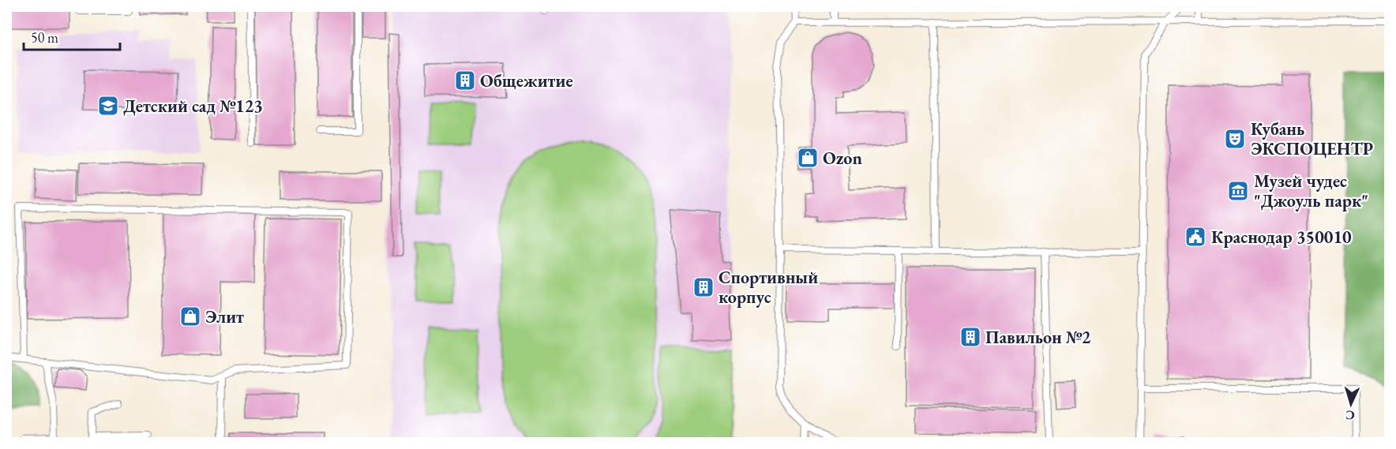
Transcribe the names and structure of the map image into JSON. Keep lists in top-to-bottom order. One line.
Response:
{"places":{"building":["Общежитие","Спортивный корпус","Павильон №2"],"school or university":["Детский сад №123"],"theatre":["Кубань ЭКСПОЦЕНТР"],"shop":["Ozon","Элит"],"museum":["Музей чудес \"Джоуль парк\""],"public building":["Краснодар 350010"]},"scale_bar":"50 m","north":"bottom"}
